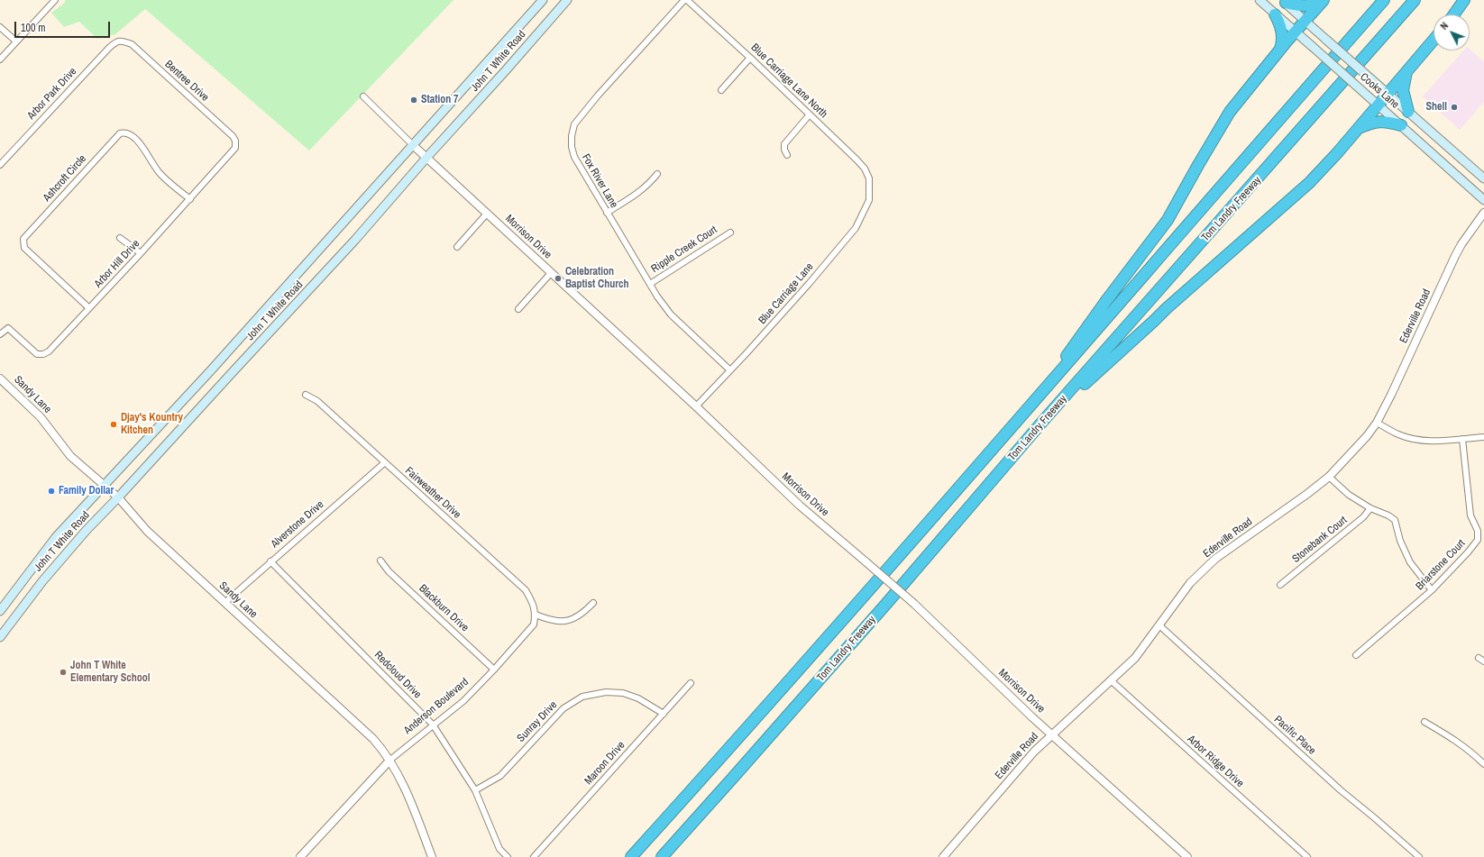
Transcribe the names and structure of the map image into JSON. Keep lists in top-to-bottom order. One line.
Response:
{"streets":{"highway":["Tom Landry Freeway"],"main road":["John T White Road","Cooks Lane"],"street":["Bentree Drive","Blue Carriage Lane North","Arbor Park Drive","Ashcroft Circle","Fox River Lane","Morrison Drive","Ripple Creek Court","Arbor Hill Drive","Blue Carriage Lane","Ederville Road","Sandy Lane","Fairweather Drive","Alverstone Drive","Stonebank Court","Briarstone Court","Blackburn Drive","Redcloud Drive","Anderson Boulevard","Sunray Drive","Pacific Place","Arbor Ridge Drive","Maroon Drive"]},"crossings":[["John T White Road","Morrison Drive"],["John T White Road","Sandy Lane"],["Bentree Drive","Arbor Park Drive"],["Bentree Drive","Arbor Hill Drive"],["Blue Carriage Lane North","Blue Carriage Lane"],["Ashcroft Circle","Arbor Hill Drive"],["Fox River Lane","Ripple Creek Court"],["Fox River Lane","Blue Carriage Lane"],["Morrison Drive","Blue Carriage Lane"],["Morrison Drive","Ederville Road"],["Ederville Road","Pacific Place"],["Ederville Road","Arbor Ridge Drive"],["Sandy Lane","Alverstone Drive"],["Sandy Lane","Anderson Boulevard"],["Fairweather Drive","Alverstone Drive"],["Fairweather Drive","Anderson Boulevard"],["Alverstone Drive","Redcloud Drive"],["Blackburn Drive","Anderson Boulevard"],["Redcloud Drive","Anderson Boulevard"],["Redcloud Drive","Sunray Drive"],["Sunray Drive","Maroon Drive"]],"places":["Station 7","Shell","Celebration Baptist Church","Djay's Kountry Kitchen","Family Dollar","John T White Elementary School"],"scale_bar":"100 m","north":"top left"}
